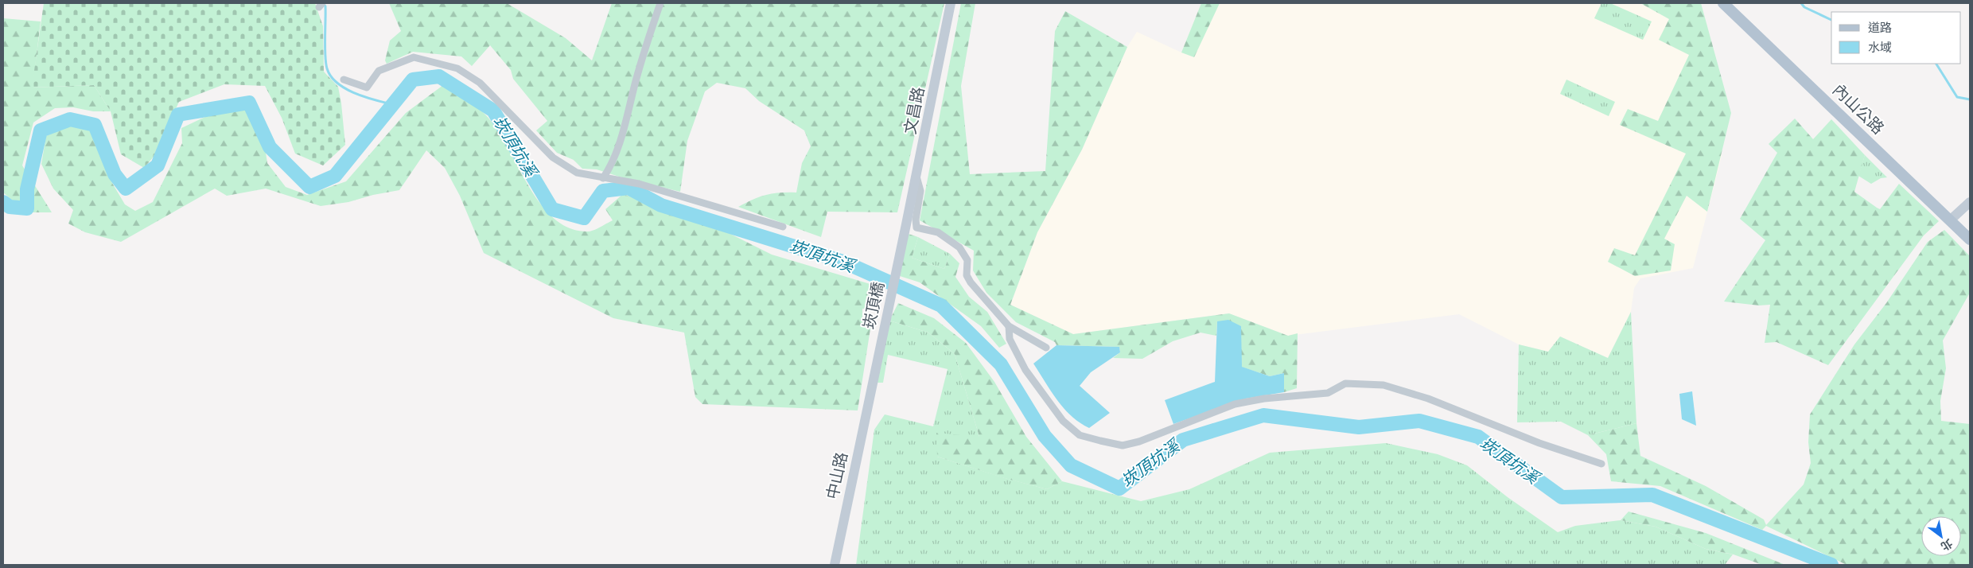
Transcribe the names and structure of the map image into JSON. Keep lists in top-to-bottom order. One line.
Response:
{"streets":{"main road":["內山公路","文昌路","崁頂橋","中山路"]},"crossings":[["文昌路","崁頂橋"],["崁頂橋","中山路"]],"water":["崁頂坑溪"],"legend":["道路","水域"],"north":"bottom right"}
